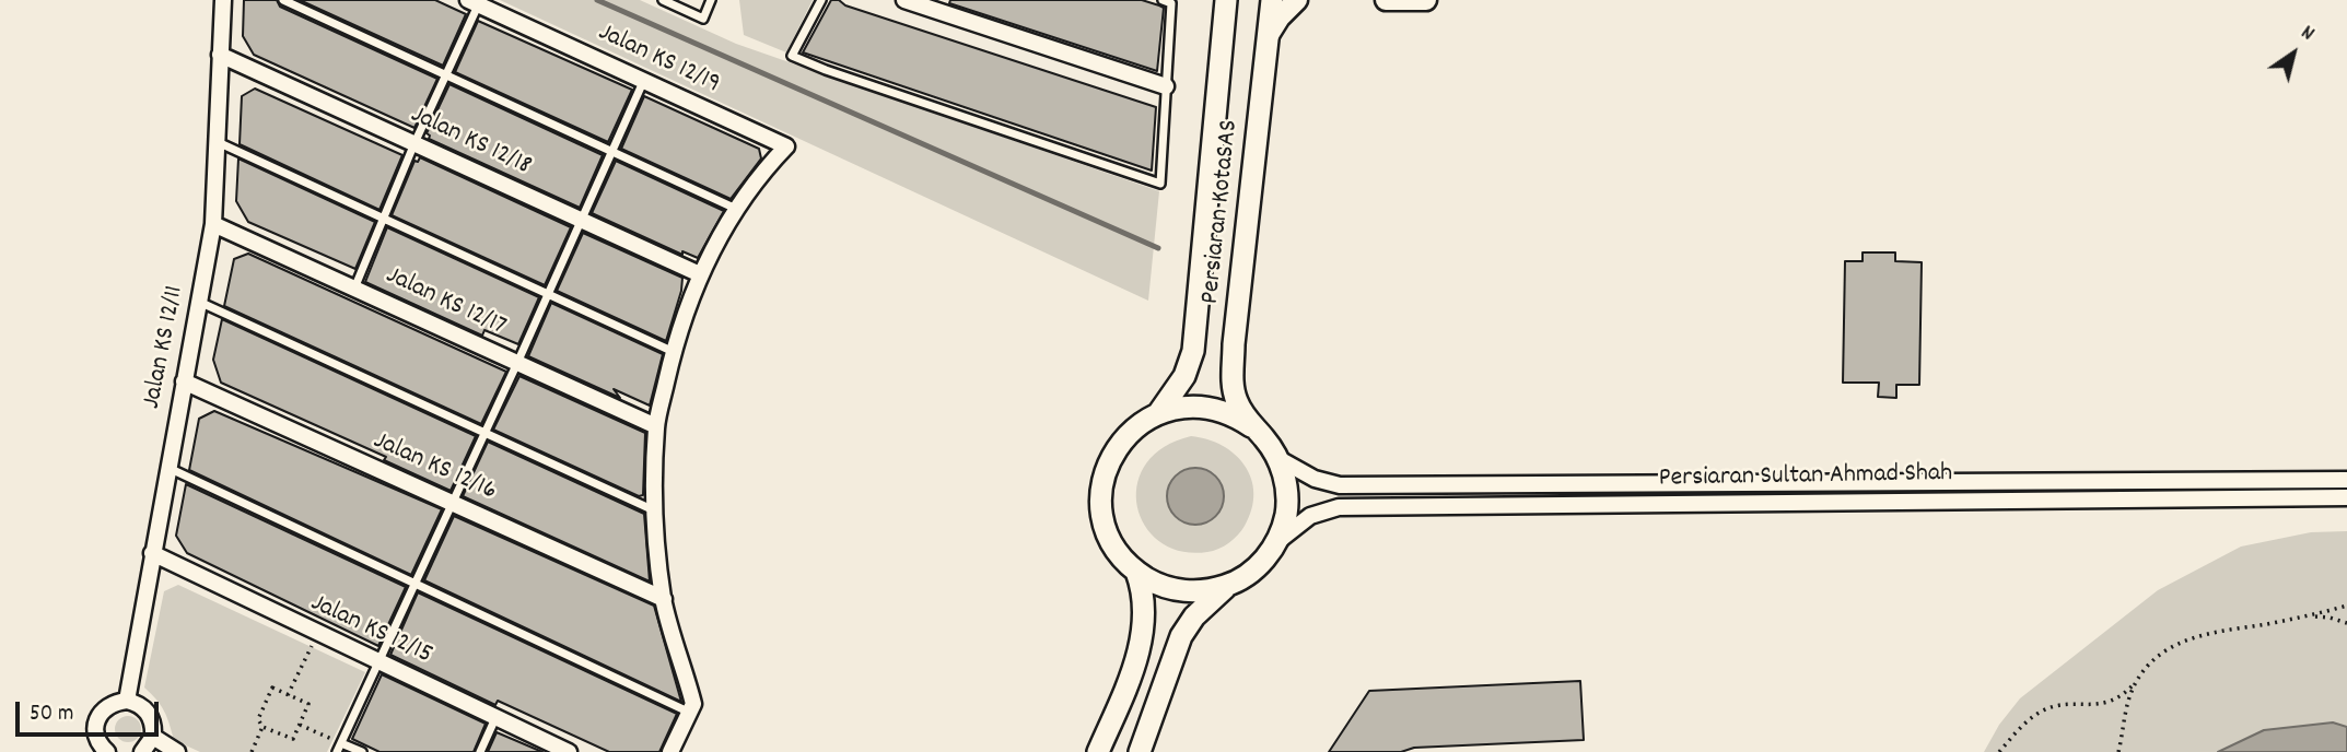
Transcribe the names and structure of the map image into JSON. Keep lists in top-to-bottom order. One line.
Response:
{"streets":{"main road":["Persiaran KotaSAS"],"street":["Jalan KS 12/19","Jalan KS 12/18","Jalan KS 12/17","Jalan KS 12/11","Jalan KS 12/16","Persiaran Sultan Ahmad Shah","Jalan KS 12/15"]},"crossings":[["Jalan KS 12/18","Jalan KS 12/11"],["Persiaran KotaSAS","Persiaran Sultan Ahmad Shah"],["Jalan KS 12/17","Jalan KS 12/11"],["Jalan KS 12/11","Jalan KS 12/16"],["Jalan KS 12/11","Jalan KS 12/15"]],"scale_bar":"50 m","north":"top right"}
